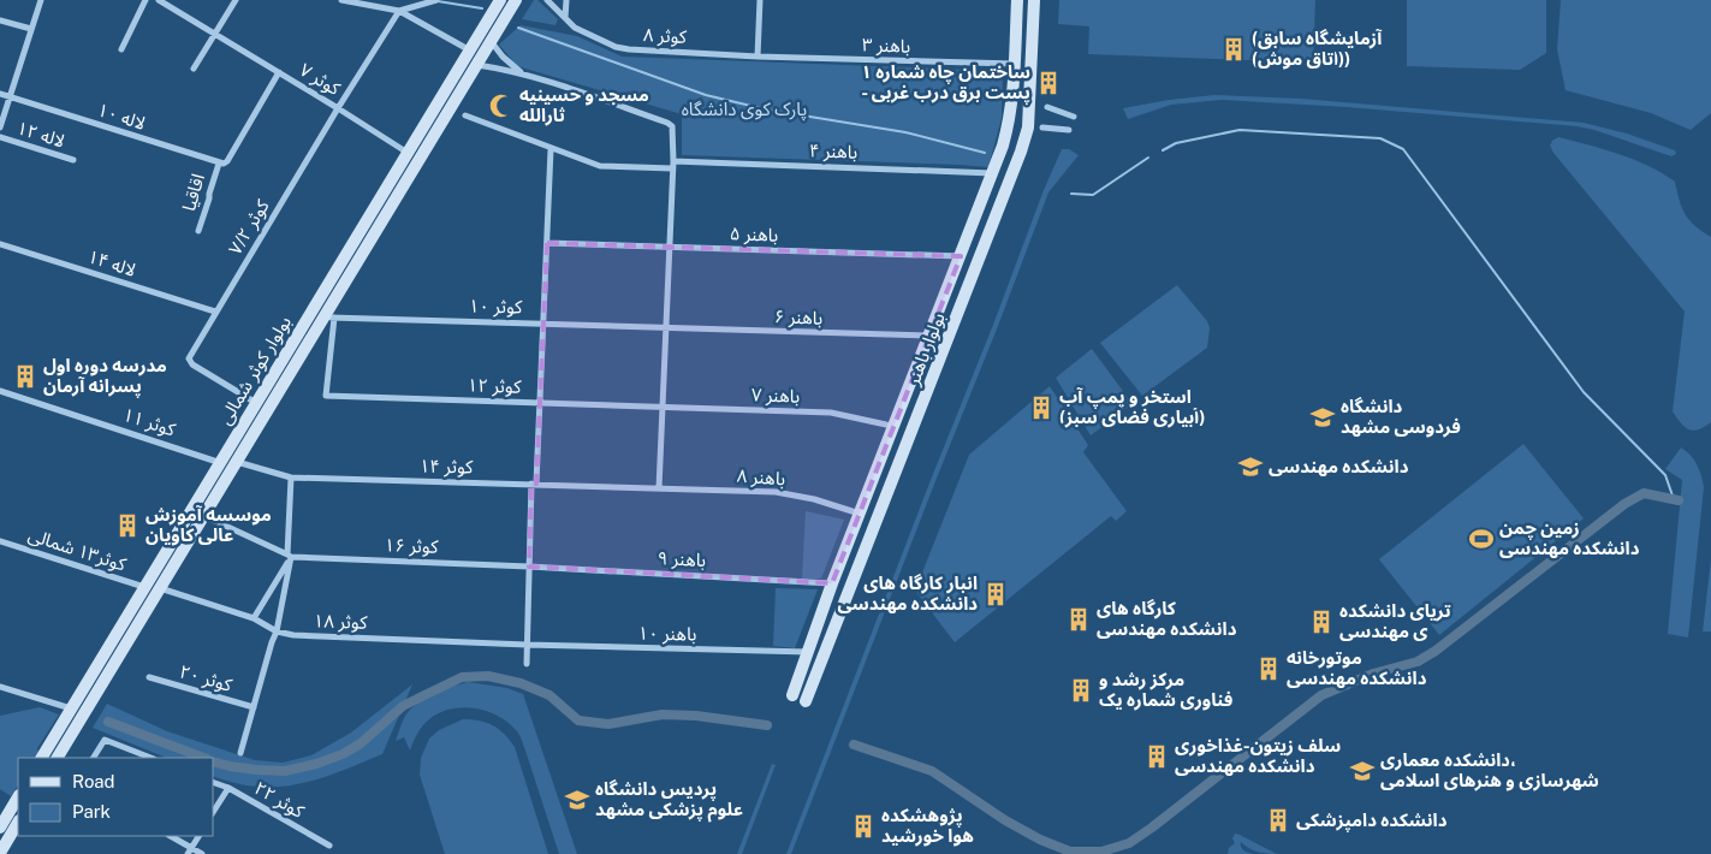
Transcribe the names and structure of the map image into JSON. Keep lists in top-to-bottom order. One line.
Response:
{"streets":{"street":["کوثر ۸","باهنر ۳","کوثر ۷","لاله ۱۰","لاله ۱۲","باهنر ۴","اقاقیا","کوثر ۷/۲","باهنر ۵","لاله ۱۴","کوثر ۱۰","باهنر ۶","بولوار باهنر","بولوار کوثر شمالی","کوثر ۱۲","باهنر ۷","کوثر ۱۱","کوثر ۱۴","باهنر ۸","کوثر ۱۶","کوثر۱۳ شمالی","باهنر ۹","کوثر ۱۸","باهنر ۱۰","کوثر ۲۰","کوثر ۲۲"]},"crossings":[["کوثر ۸","باهنر ۳"],["باهنر ۳","بولوار باهنر"],["کوثر ۷","اقاقیا"],["کوثر ۷","کوثر ۷/۲"],["کوثر ۷","بولوار کوثر شمالی"],["لاله ۱۰","اقاقیا"],["باهنر ۴","بولوار باهنر"],["کوثر ۷/۲","لاله ۱۴"],["کوثر ۷/۲","بولوار کوثر شمالی"],["باهنر ۵","بولوار باهنر"],["کوثر ۱۰","باهنر ۶"],["کوثر ۱۰","بولوار کوثر شمالی"],["کوثر ۱۰","کوثر ۱۲"],["باهنر ۶","بولوار باهنر"],["بولوار باهنر","باهنر ۸"],["بولوار باهنر","باهنر ۹"],["بولوار باهنر","باهنر ۱۰"],["بولوار کوثر شمالی","کوثر ۱۲"],["بولوار کوثر شمالی","کوثر ۱۱"],["بولوار کوثر شمالی","کوثر ۱۴"],["بولوار کوثر شمالی","کوثر ۱۶"],["بولوار کوثر شمالی","کوثر۱۳ شمالی"],["بولوار کوثر شمالی","کوثر ۱۸"],["کوثر ۱۲","باهنر ۷"],["کوثر ۱۴","باهنر ۸"],["کوثر ۱۶","باهنر ۹"],["کوثر ۱۸","باهنر ۱۰"]],"parks":["پارک کوی دانشگاه"],"places":{"building":["(آزمایشگاه سابق (اتاق موش))","ساختمان چاه شماره ۱ - پست برق درب غربی","مدرسه دوره اول پسرانه آرمان","استخر و پمپ آب (آبیاری فضای سبز)","موسسه آموزش عالی کاویان","انبار کارگاه های دانشکده مهندسی","کارگاه های دانشکده مهندسی","تریای دانشکده ی مهندسی","موتورخانه دانشکده مهندسی","مرکز رشد و فناوری شماره یک","سلف زیتون-غذاخوری دانشکده مهندسی","دانشکده دامپزشکی","پژوهشکده هوا خورشید"],"mosque":["مسجد و حسینیه ثارالله"],"school or university":["دانشگاه فردوسی مشهد","دانشکده مهندسی","دانشکده معماری، شهرسازی و هنرهای اسلامی","پردیس دانشگاه علوم پزشکی مشهد"],"sports":["زمین چمن دانشکده مهندسی"]},"legend":["Road","Park"]}
